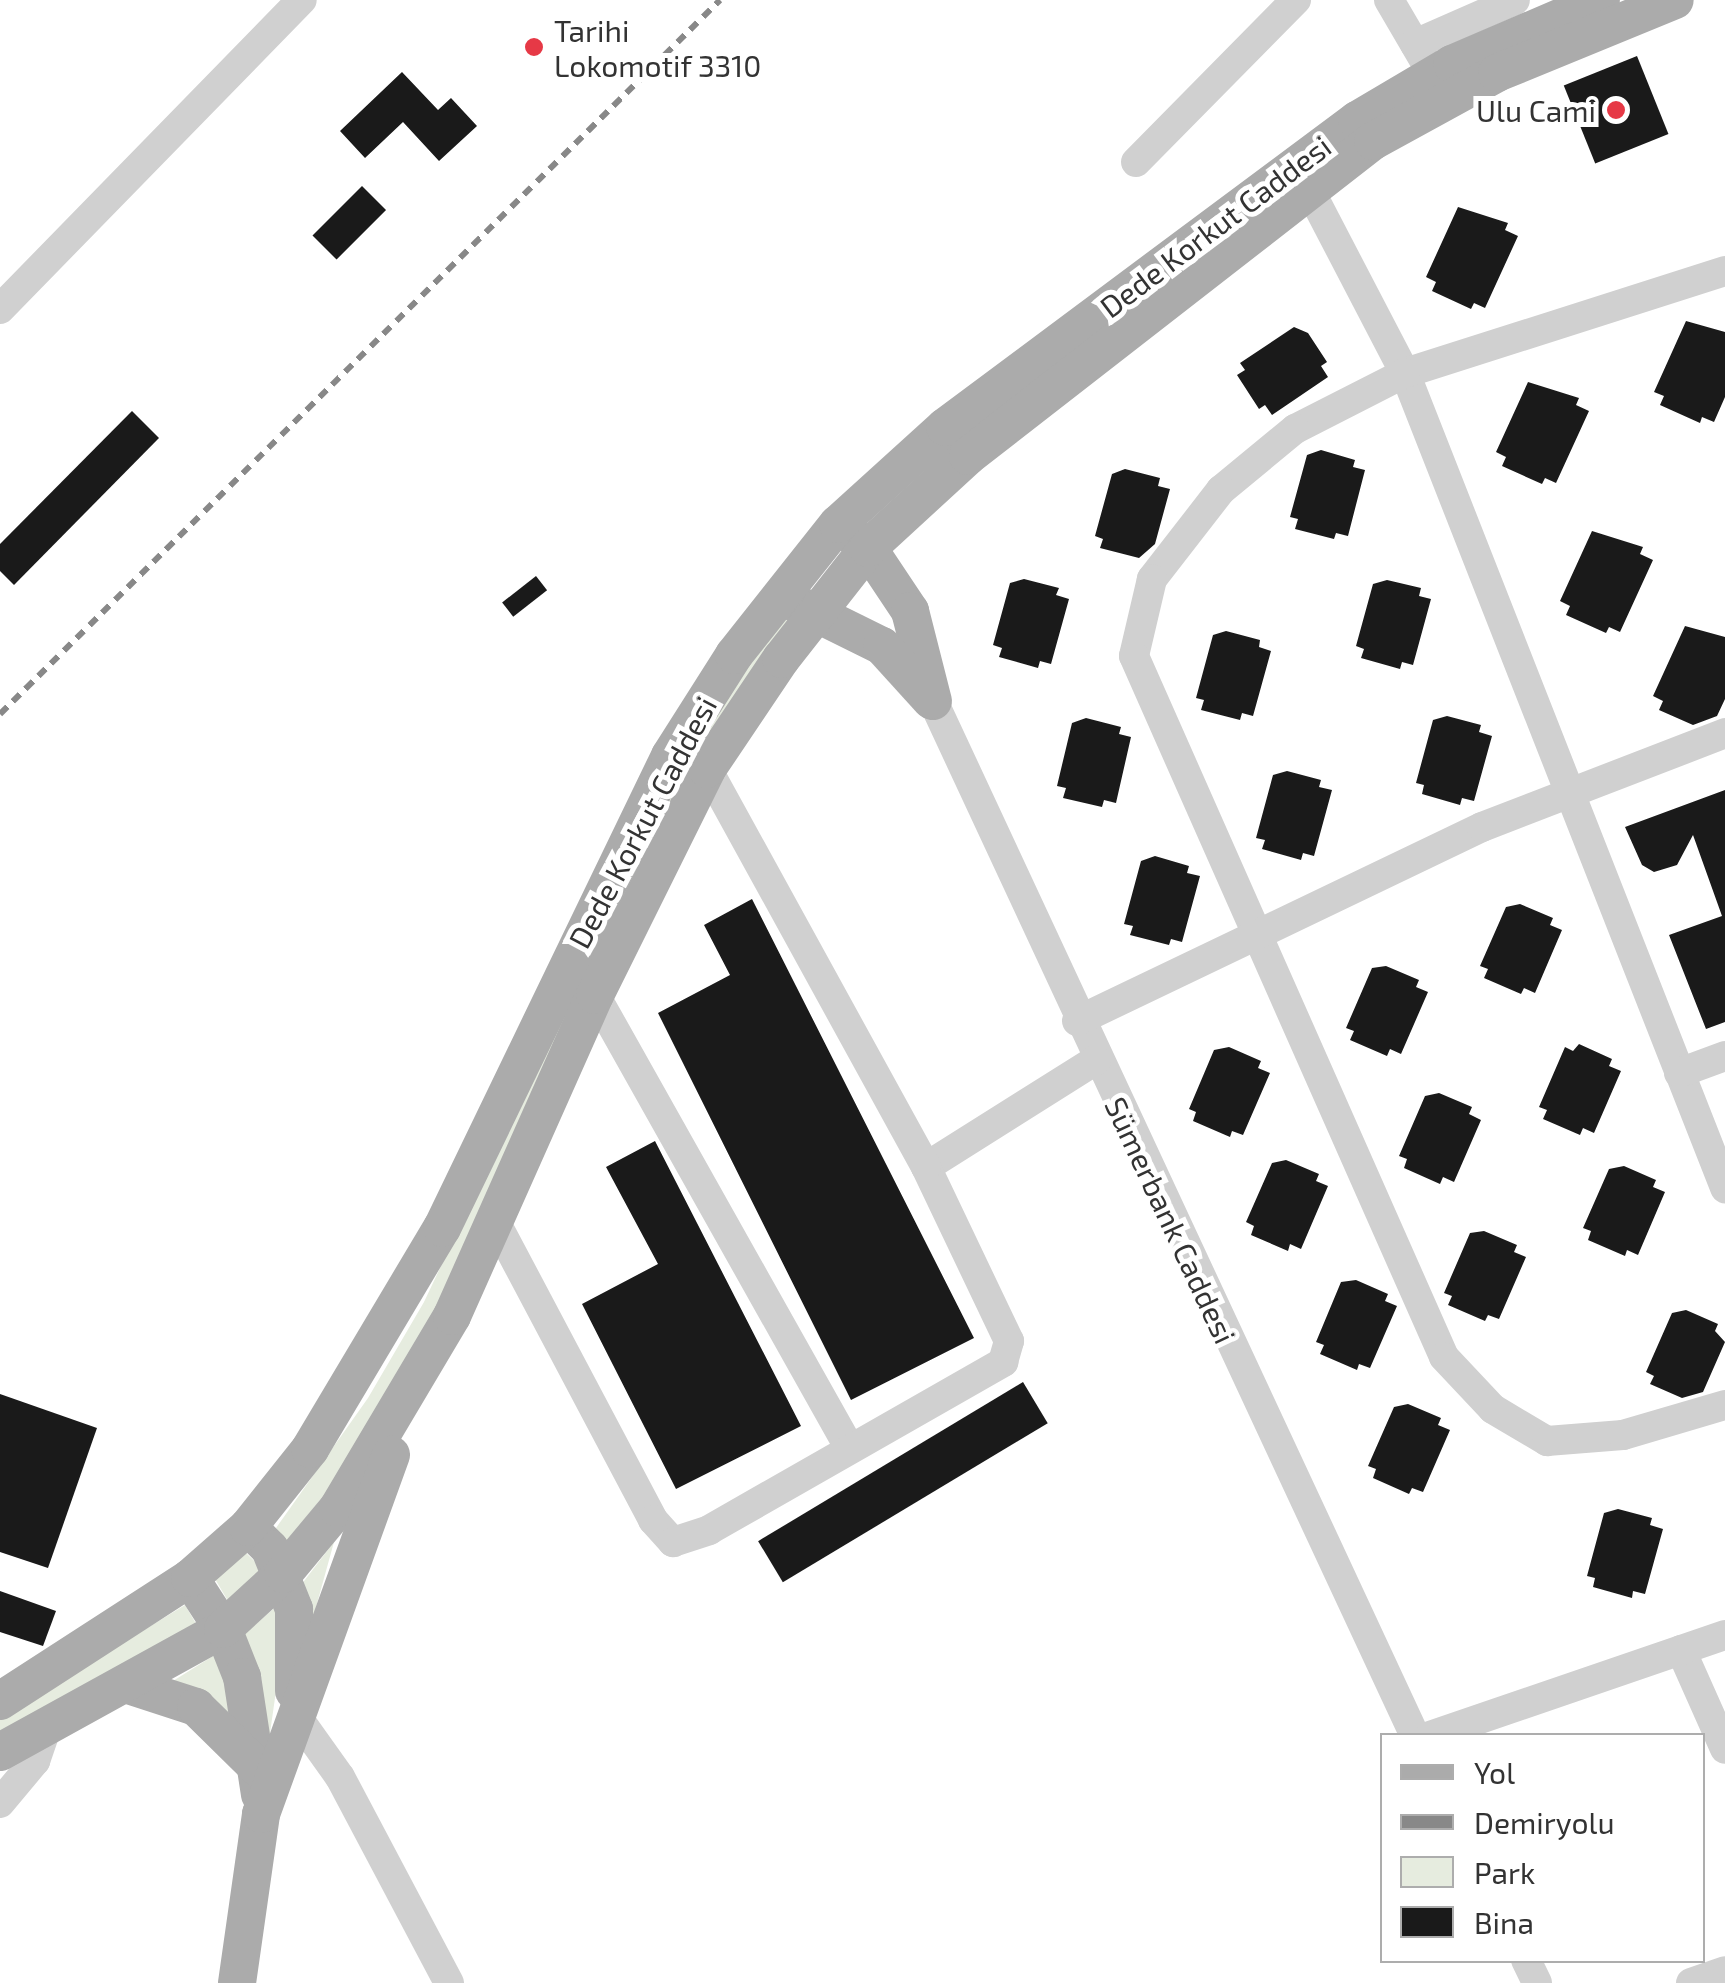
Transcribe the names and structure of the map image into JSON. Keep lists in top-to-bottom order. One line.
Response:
{"streets":{"main road":["Dede Korkut Caddesi"],"street":["Sümerbank Caddesi"]},"places":["Tarihi Lokomotif 3310","Ulu Cami"],"legend":["Yol","Demiryolu","Park","Bina"]}
